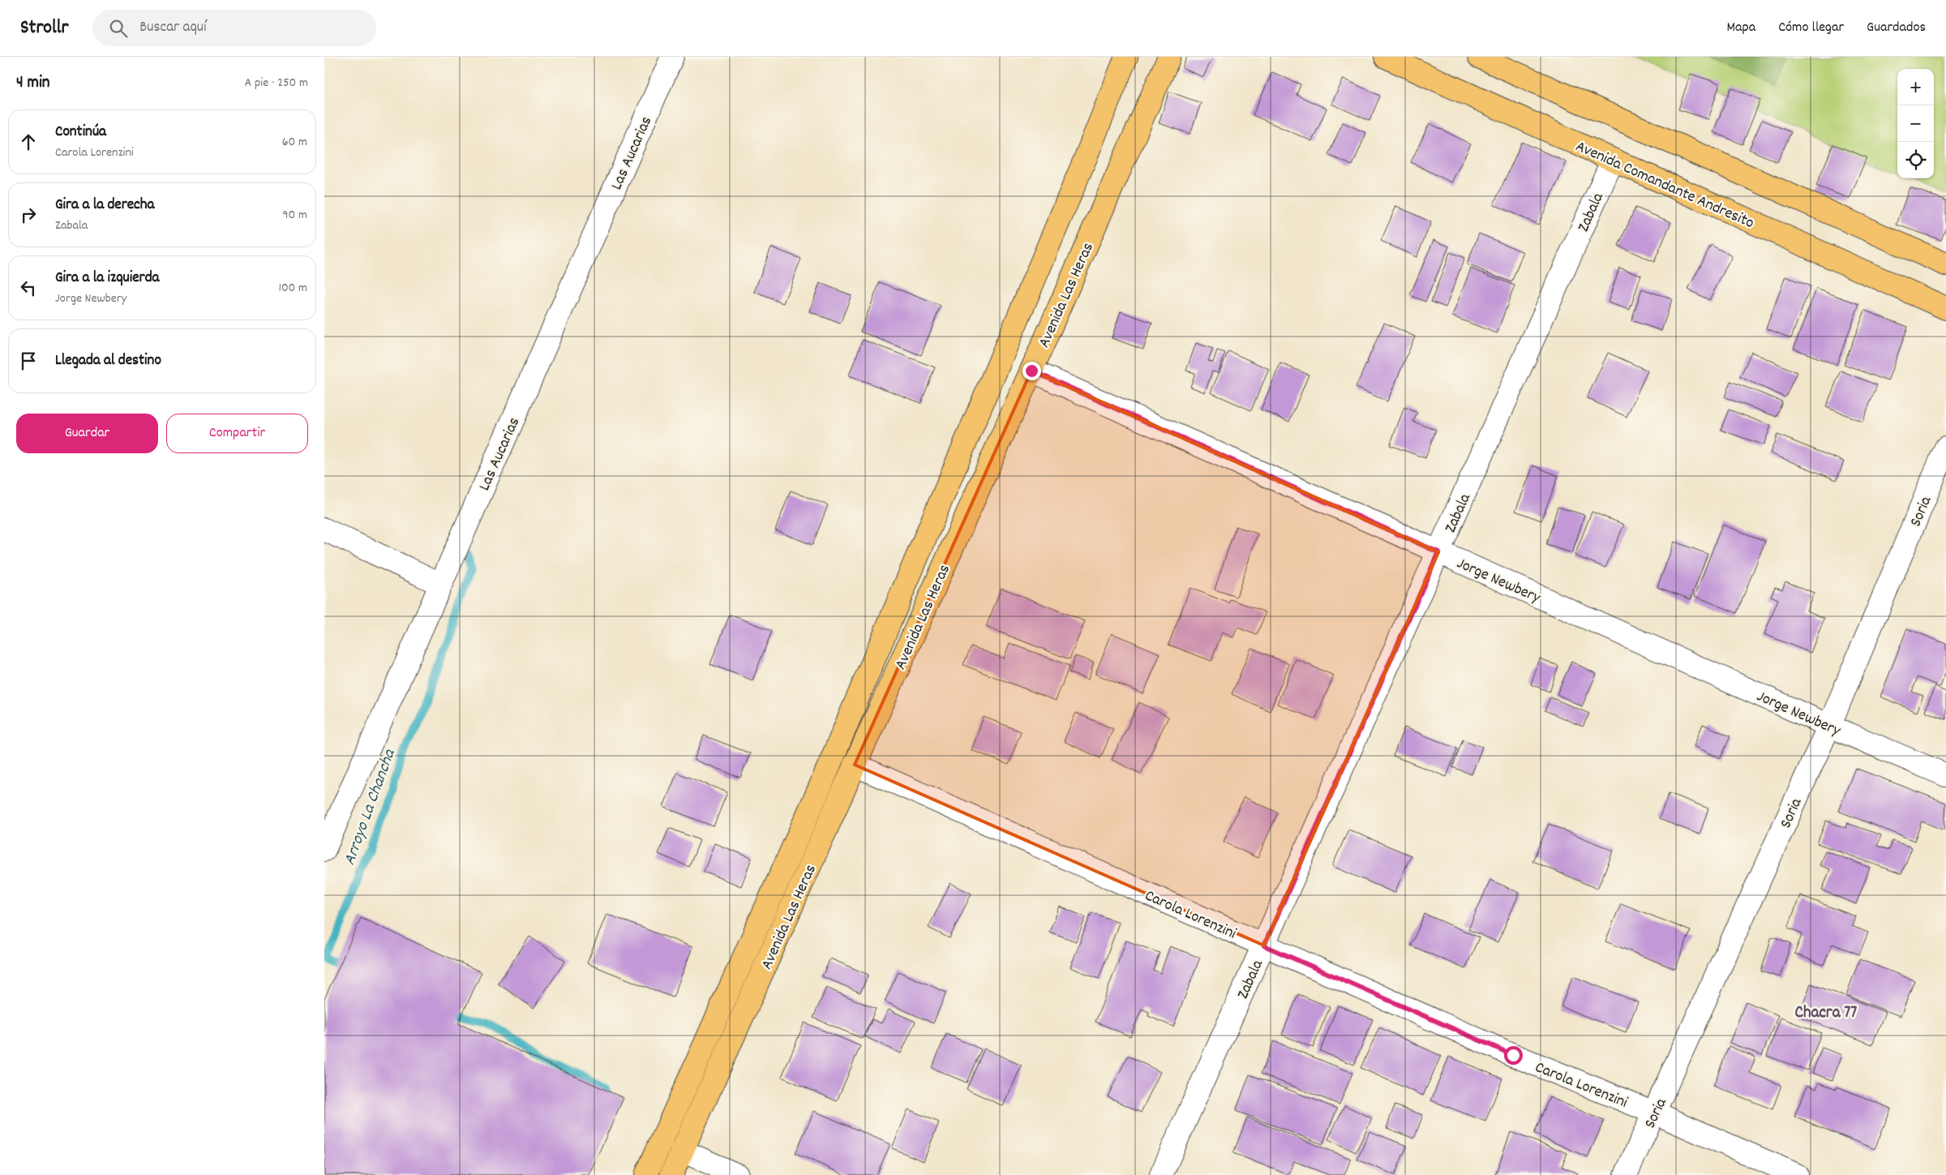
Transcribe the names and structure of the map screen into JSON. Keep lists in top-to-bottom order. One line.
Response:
{"streets":{"main road":["Avenida Comandante Andresito","Avenida Las Heras"],"street":["Las Aucarias","Zabala","Soria","Jorge Newbery","Carola Lorenzini"]},"crossings":[["Avenida Comandante Andresito","Zabala"],["Zabala","Jorge Newbery"],["Zabala","Carola Lorenzini"],["Avenida Las Heras","Jorge Newbery"],["Avenida Las Heras","Carola Lorenzini"],["Soria","Jorge Newbery"],["Soria","Carola Lorenzini"]],"districts":["Chacra 77"],"water":["Arroyo La Chancha"],"page":{"header":"Strollr","search":"Buscar aquí","nav":["Mapa","Cómo llegar","Guardados"],"heading":["4 min","A pie · 250 m"],"map_buttons":["+","−"],"list":[["Continúa","Carola Lorenzini","60 m"],["Gira a la derecha","Zabala","90 m"],["Gira a la izquierda","Jorge Newbery","100 m"],"Llegada al destino"],"buttons":["Guardar","Compartir"]}}
